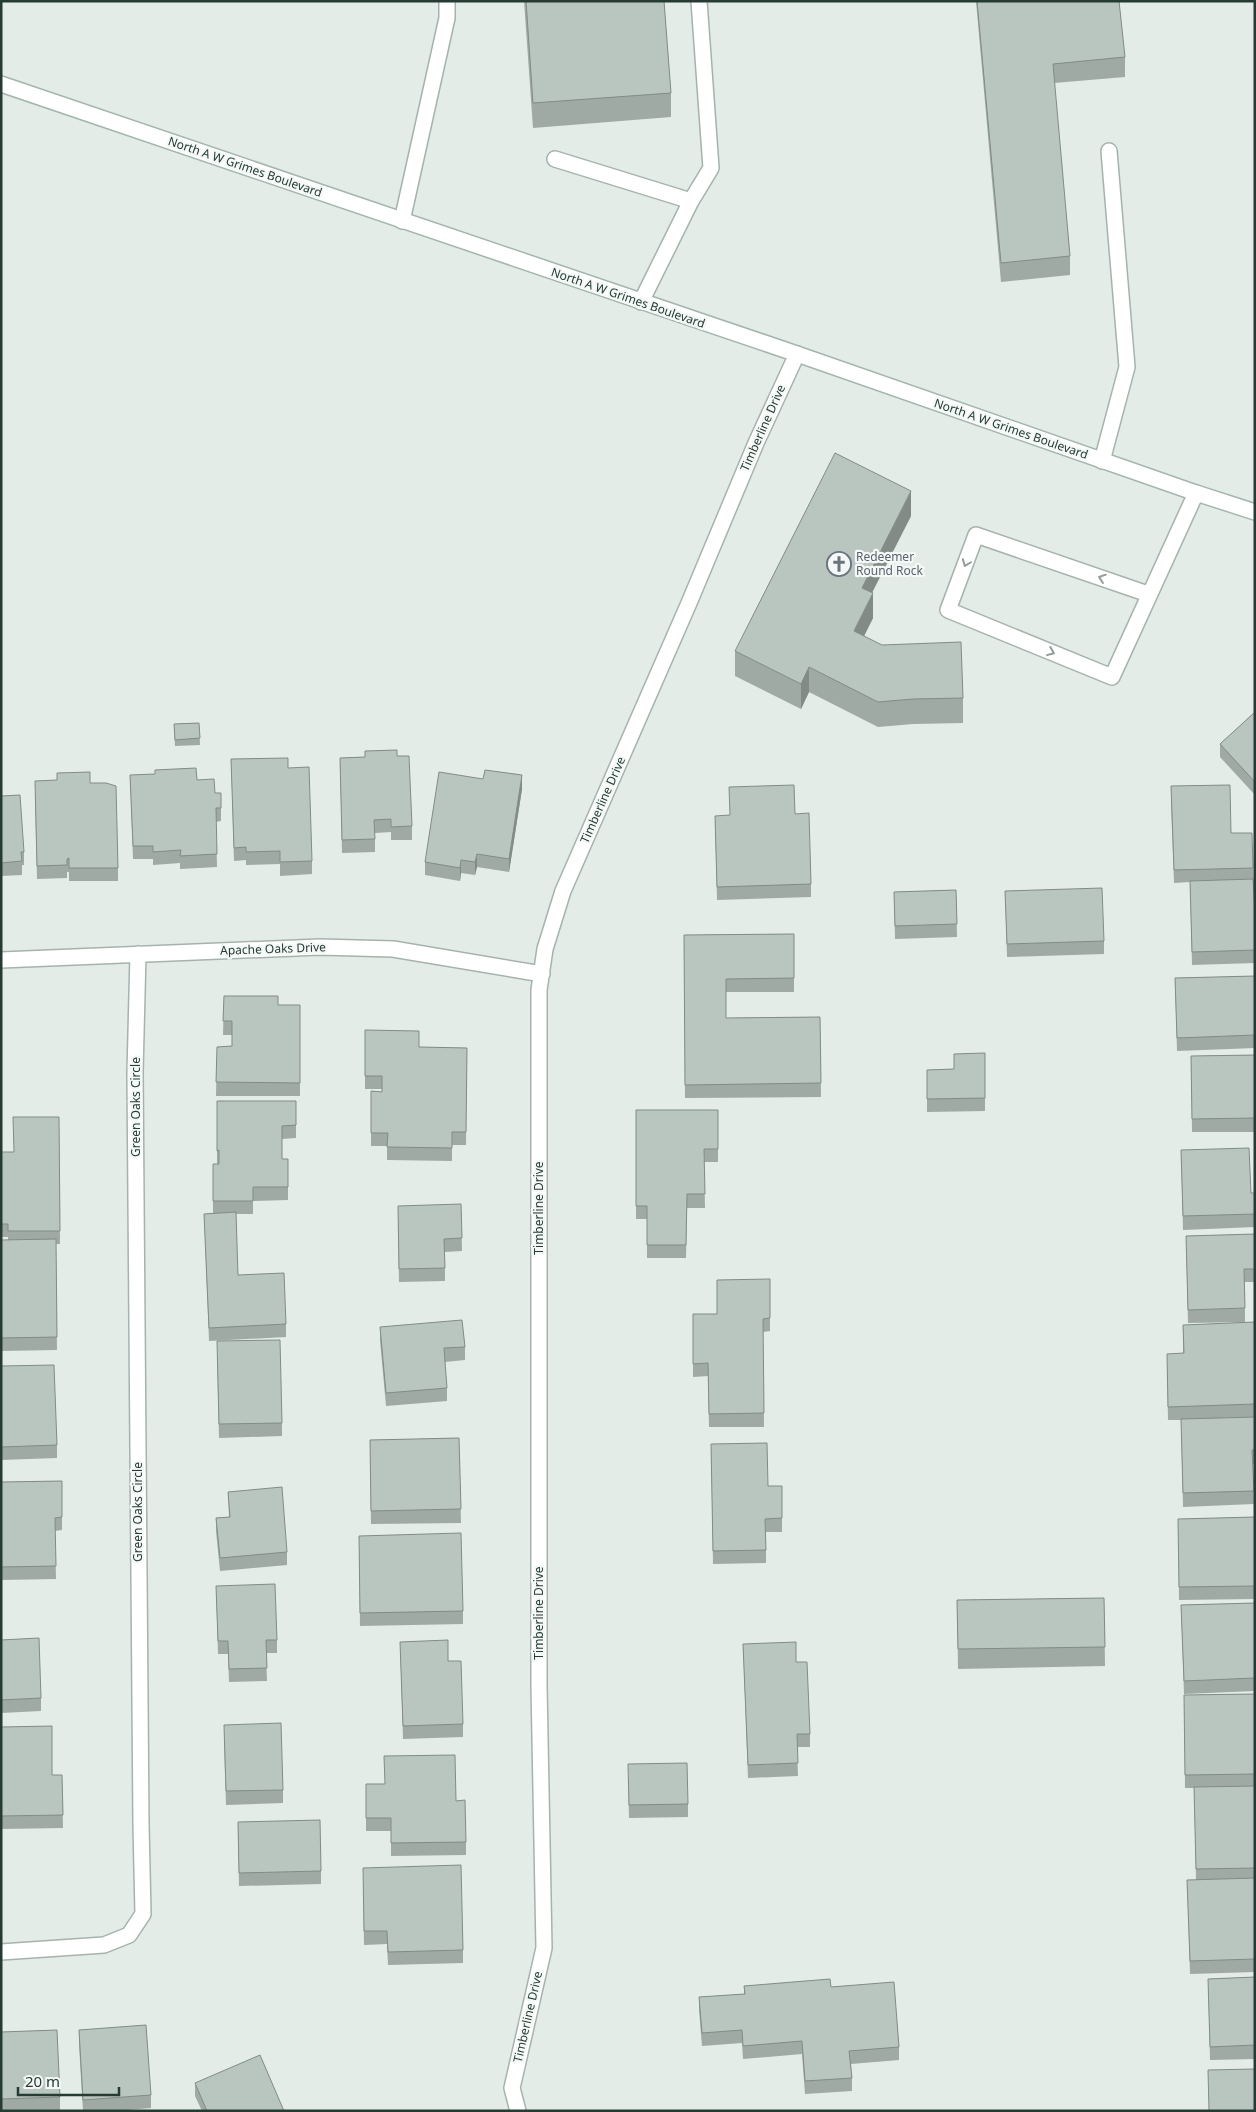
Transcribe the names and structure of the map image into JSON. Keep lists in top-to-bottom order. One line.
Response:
{"streets":{"street":["North A W Grimes Boulevard","Timberline Drive","Apache Oaks Drive","Green Oaks Circle"]},"crossings":[["North A W Grimes Boulevard","Timberline Drive"],["Timberline Drive","Apache Oaks Drive"],["Apache Oaks Drive","Green Oaks Circle"]],"places":{"church":["Redeemer Round Rock"]},"scale_bar":"20 m"}
